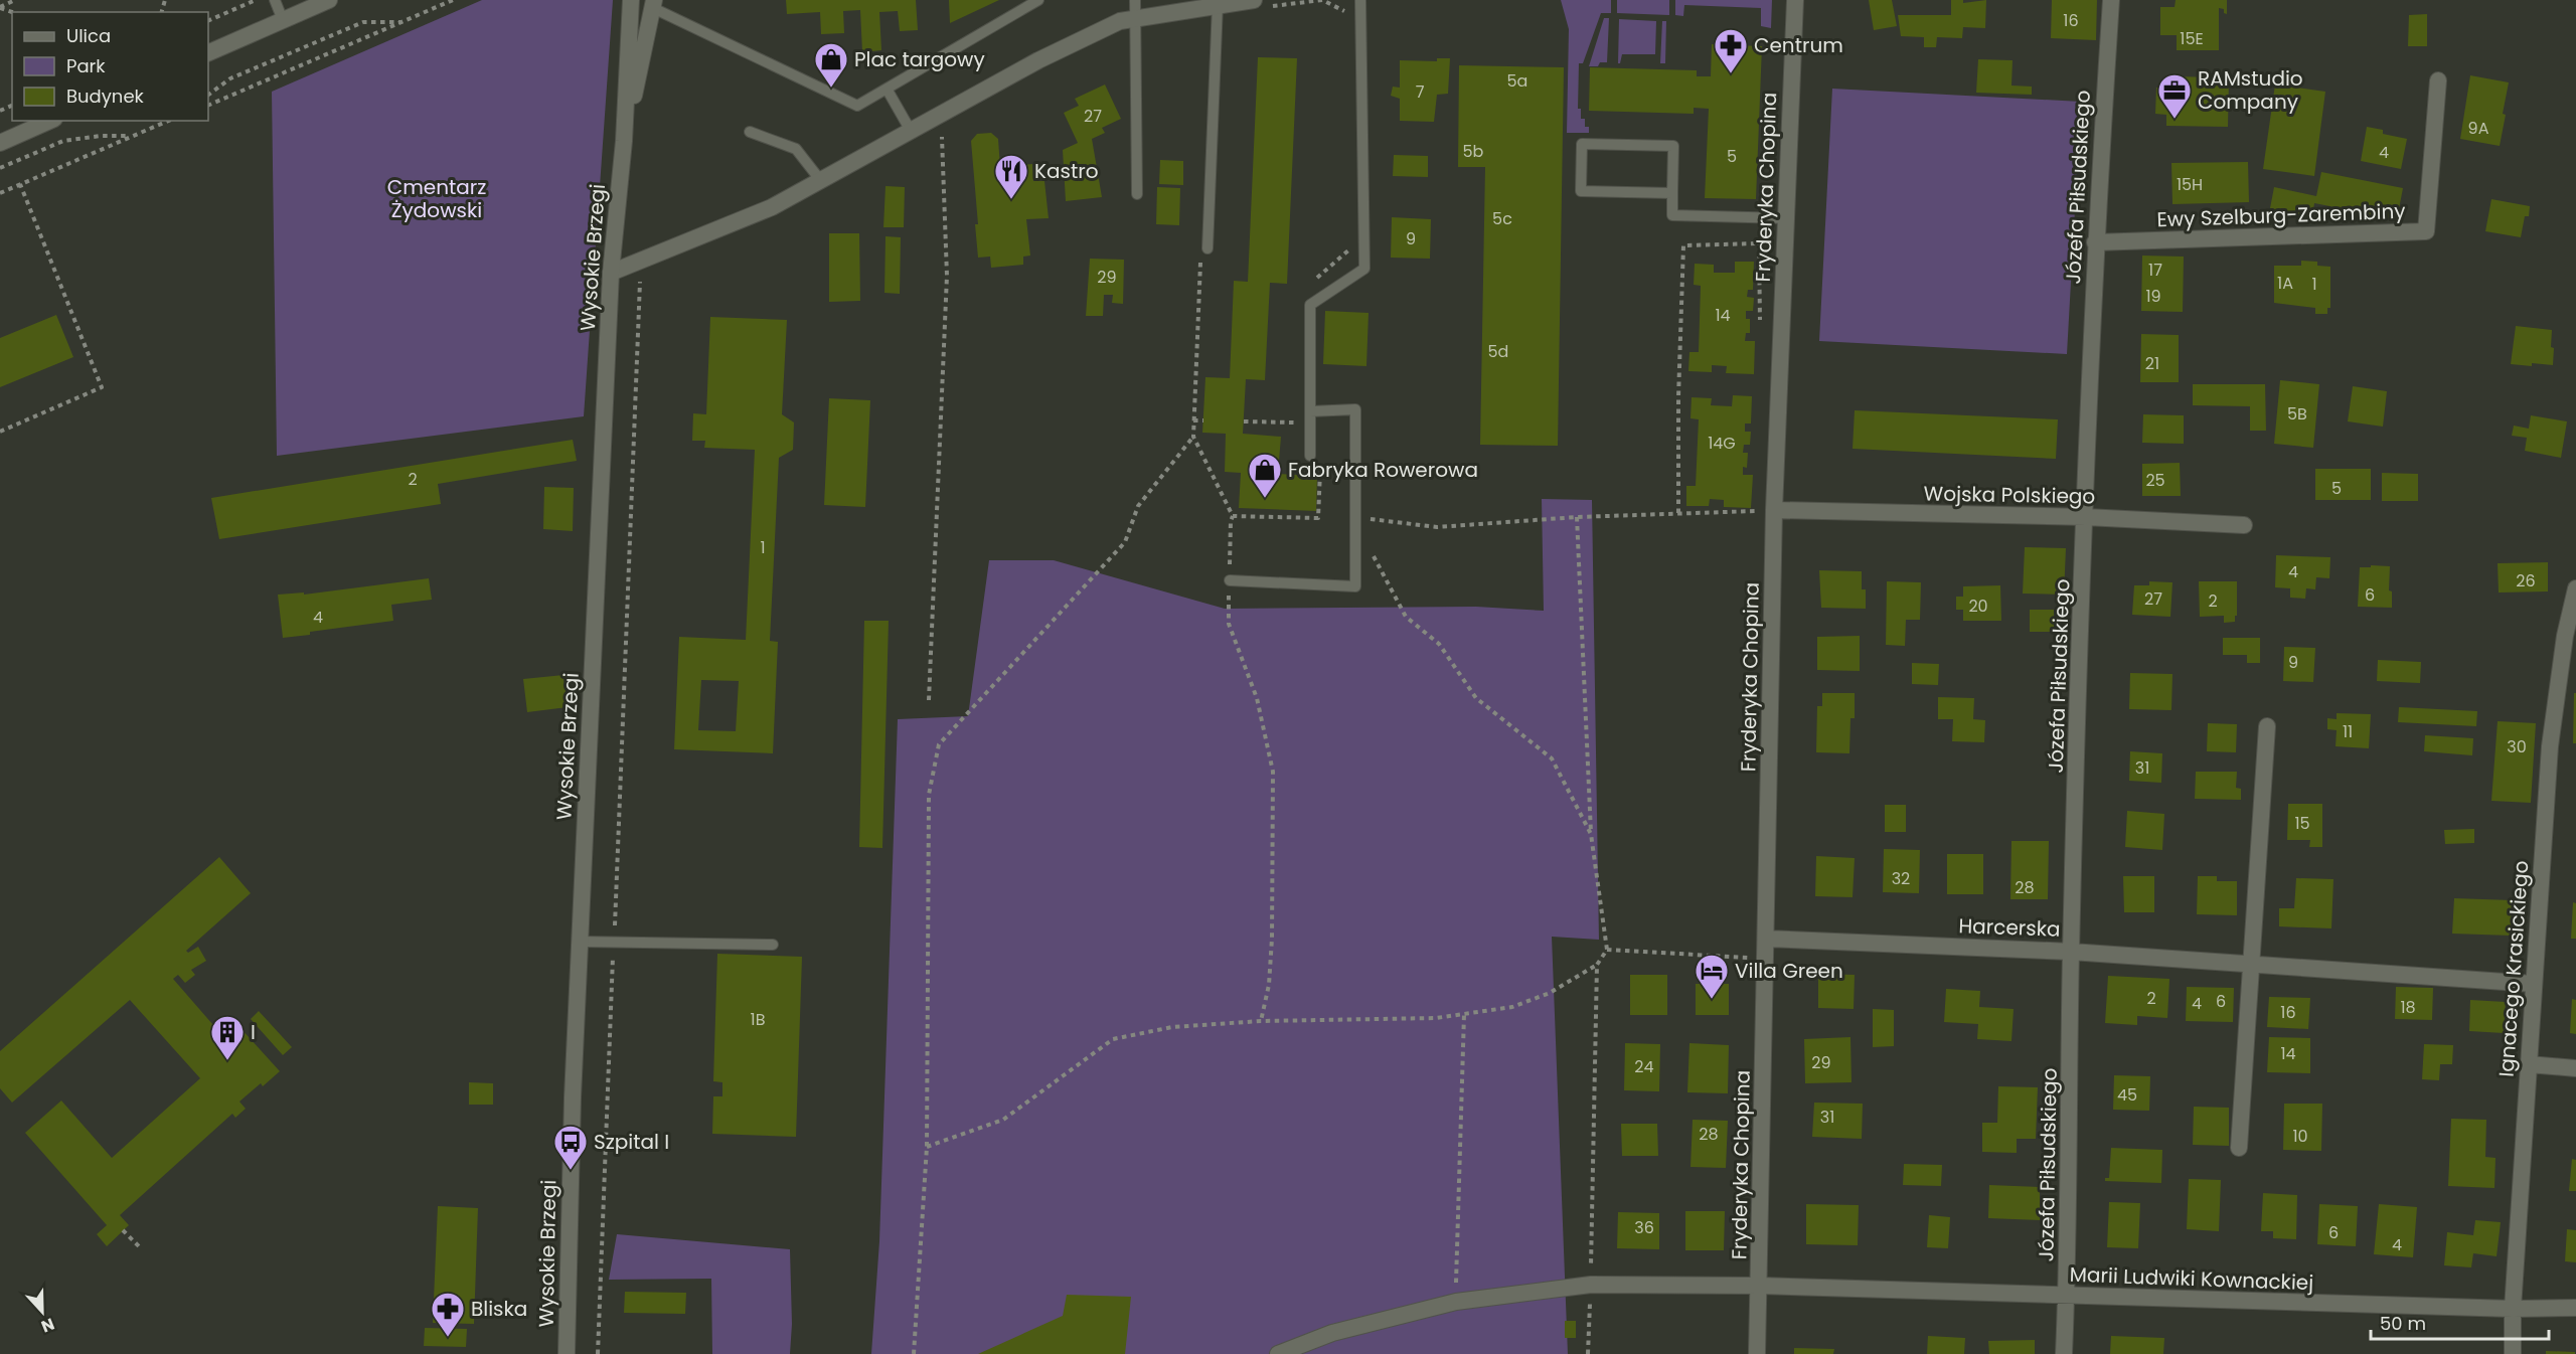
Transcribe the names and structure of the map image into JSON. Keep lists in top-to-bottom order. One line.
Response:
{"streets":{"street":["Fryderyka Chopina","Józefa Piłsudskiego","Ewy Szelburg-Zarembiny","Wysokie Brzegi","Wojska Polskiego","Harcerska","Ignacego Krasickiego","Marii Ludwiki Kownackiej"]},"crossings":[["Fryderyka Chopina","Wojska Polskiego"],["Fryderyka Chopina","Harcerska"],["Fryderyka Chopina","Marii Ludwiki Kownackiej"],["Józefa Piłsudskiego","Ewy Szelburg-Zarembiny"],["Józefa Piłsudskiego","Wojska Polskiego"],["Józefa Piłsudskiego","Harcerska"],["Józefa Piłsudskiego","Marii Ludwiki Kownackiej"],["Harcerska","Ignacego Krasickiego"],["Ignacego Krasickiego","Marii Ludwiki Kownackiej"]],"parks":["Cmentarz Żydowski"],"places":{"pharmacy":["Centrum","Bliska"],"shop":["Plac targowy","Fabryka Rowerowa"],"office":["RAMstudio Company"],"restaurant":["Kastro"],"hotel":["Villa Green"],"building":["I"],"bus stop":["Szpital I"]},"house_numbers":["16","15E","5a","7","27","9A","5b","4","5","15H","5c","9","17","29","1A","1","19","14","5d","21","5B","14G","2","25","5","1","4","26","6","27","2","20","4","9","11","30","31","15","32","28","2","6","4","18","16","1B","14","29","24","45","31","28","10","36","6","4"],"legend":["Ulica","Park","Budynek"],"scale_bar":"50 m","north":"bottom"}
